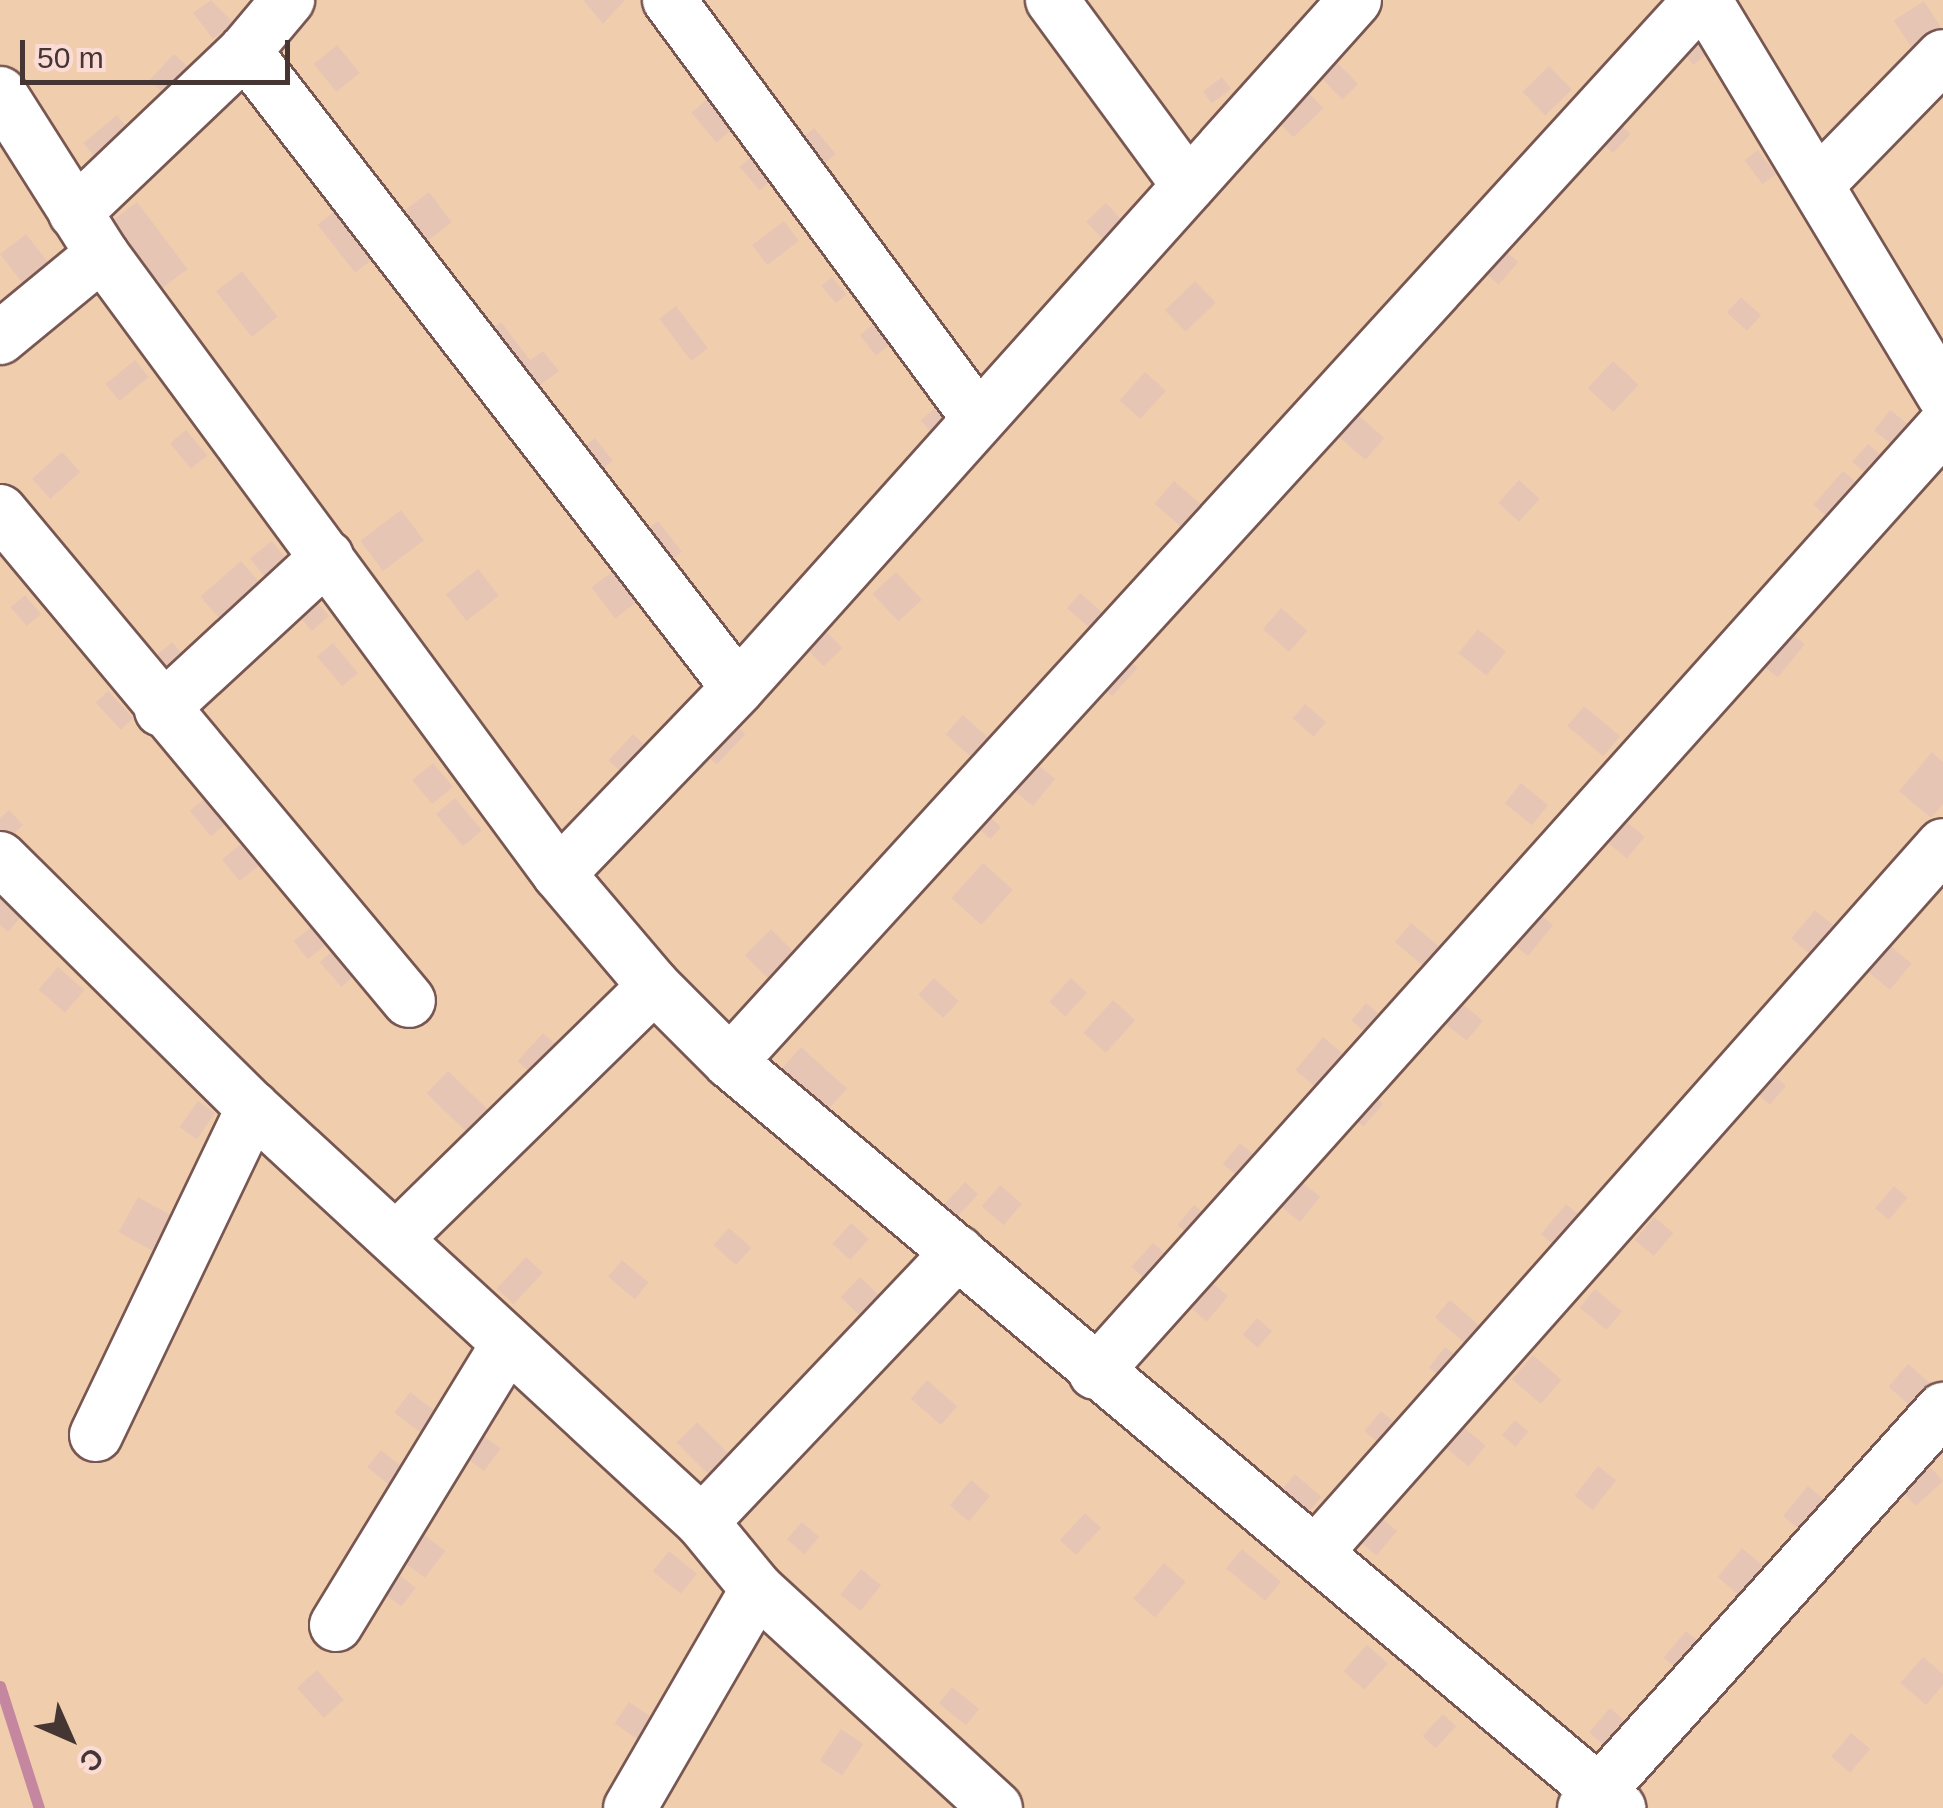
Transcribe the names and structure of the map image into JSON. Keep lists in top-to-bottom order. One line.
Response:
{"scale_bar":"50 m","north":"bottom right"}
